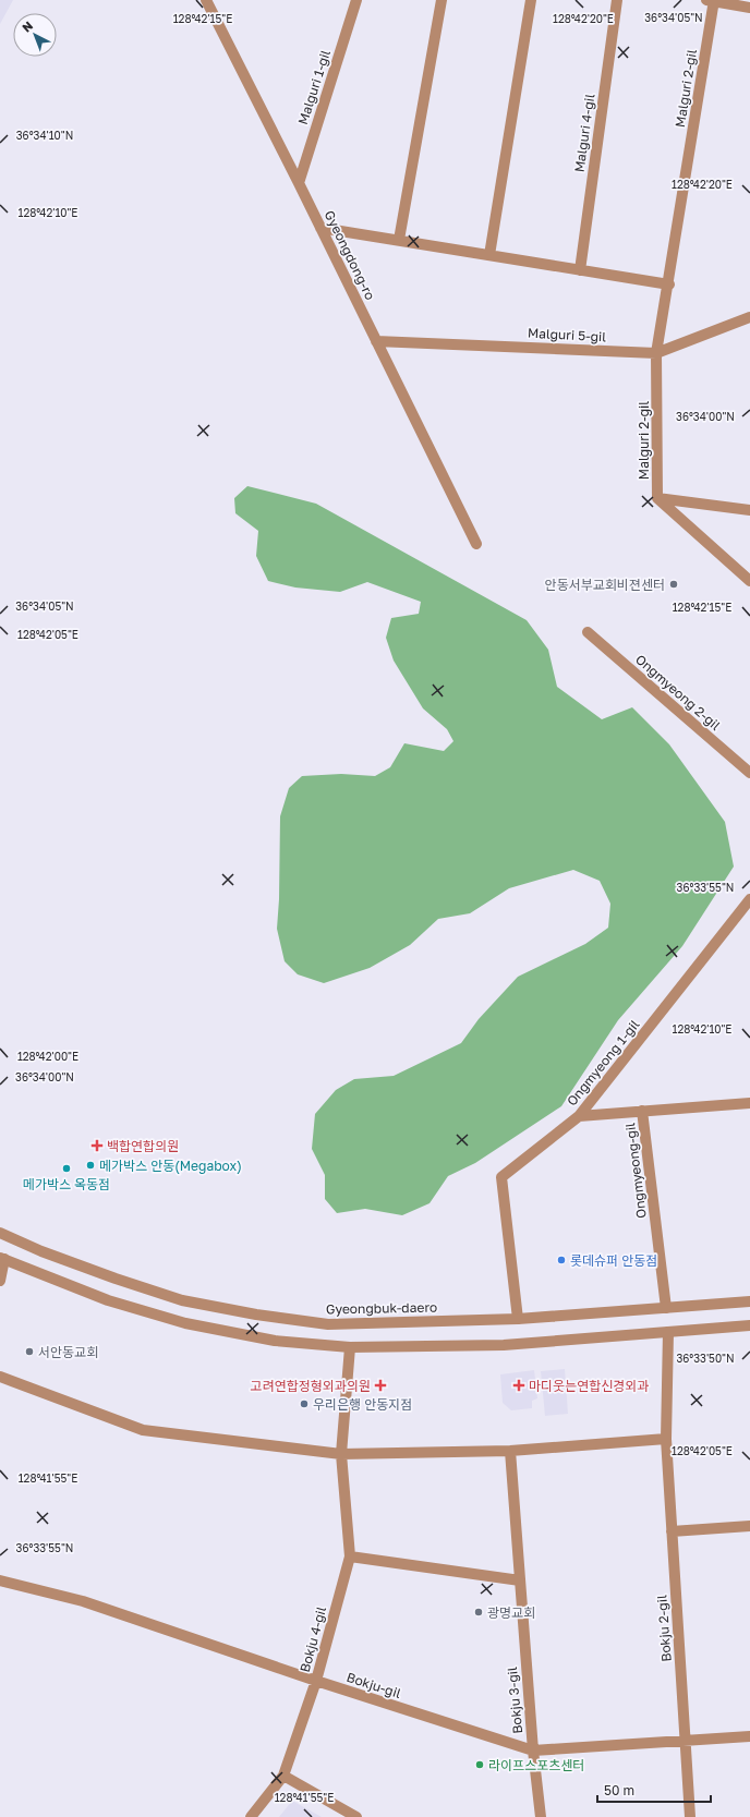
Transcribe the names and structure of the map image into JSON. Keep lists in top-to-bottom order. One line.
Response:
{"streets":{"street":["Malguri 1-gil","Malguri 2-gil","Malguri 4-gil","Gyeongdong-ro","Malguri 5-gil","Ongmyeong 2-gil","Ongmyeong 1-gil","Ongmyeong-gil","Gyeongbuk-daero","Bokju 2-gil","Bokju 4-gil","Bokju-gil","Bokju 3-gil"]},"crossings":[["Malguri 1-gil","Gyeongdong-ro"],["Malguri 2-gil","Malguri 5-gil"],["Gyeongdong-ro","Malguri 5-gil"],["Ongmyeong 1-gil","Gyeongbuk-daero"],["Ongmyeong-gil","Gyeongbuk-daero"],["Bokju 2-gil","Bokju-gil"],["Bokju 4-gil","Bokju-gil"],["Bokju-gil","Bokju 3-gil"]],"places":{"other":["안동서부교회비젼센터","메가박스 안동(Megabox)","메가박스 옥동점","롯데슈퍼 안동점","서안동교회","우리은행 안동지점","광명교회","라이프스포츠센터"],"health":["백합연합의원","고려연합정형외과의원","마디웃는연합신경외과"]},"scale_bar":"50 m","north":"top left","coordinates":["36°34'05\"N","128°42'15\"E","128°42'20\"E","36°34'10\"N","128°42'10\"E","36°34'00\"N","128°42'05\"E","36°33'55\"N","128°42'00\"E","36°33'50\"N","128°41'55\"E"]}
